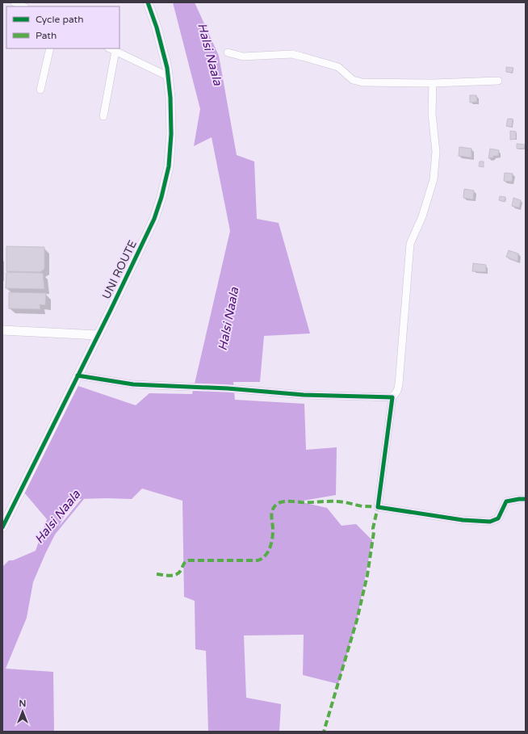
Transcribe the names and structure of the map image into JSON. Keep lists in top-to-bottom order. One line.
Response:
{"streets":{"street":["UNI ROUTE"]},"water":["Halsi Naala"],"legend":["Cycle path","Path"],"north":"top"}
